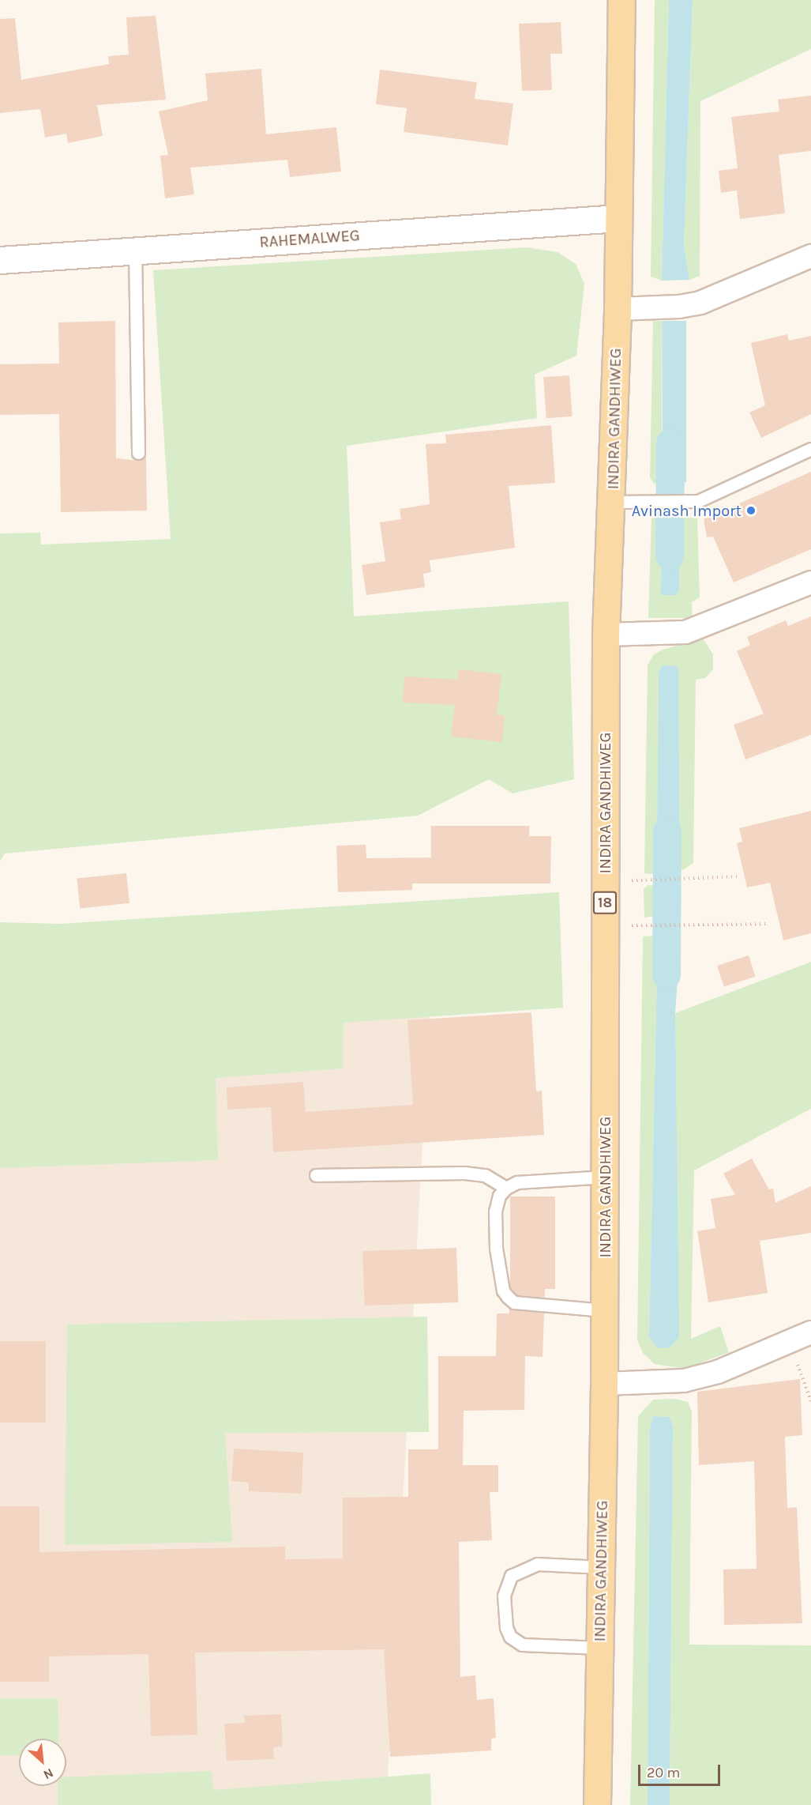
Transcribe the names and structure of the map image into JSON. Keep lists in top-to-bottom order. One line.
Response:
{"streets":{"main road":["INDIRA GANDHIWEG","18"],"street":["RAHEMALWEG"]},"crossings":[["RAHEMALWEG","INDIRA GANDHIWEG"]],"places":["Avinash Import"],"scale_bar":"20 m","north":"bottom right"}
